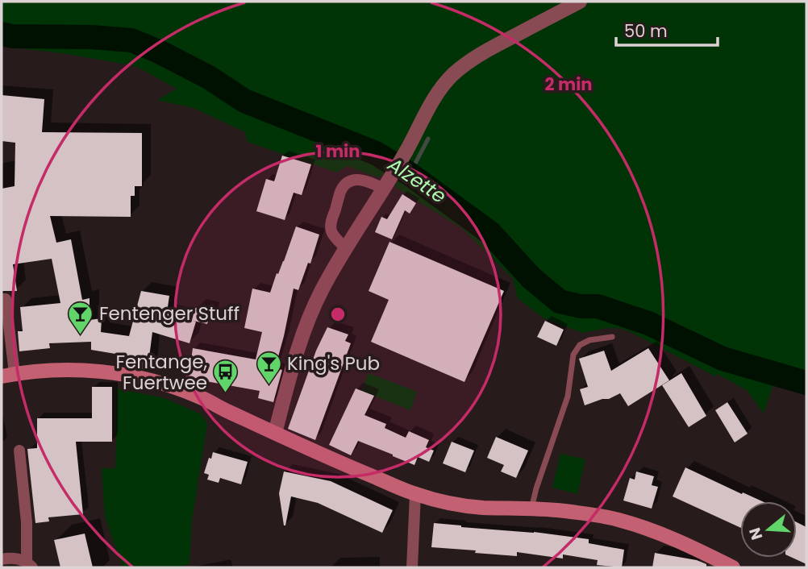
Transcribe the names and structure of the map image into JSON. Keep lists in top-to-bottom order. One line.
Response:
{"water":["Alzette"],"places":{"bar":["Fentenger Stuff","King's Pub"],"bus stop":["Fentange, Fuertwee"]},"scale_bar":"50 m","north":"left","rings":["2 min","1 min"]}
